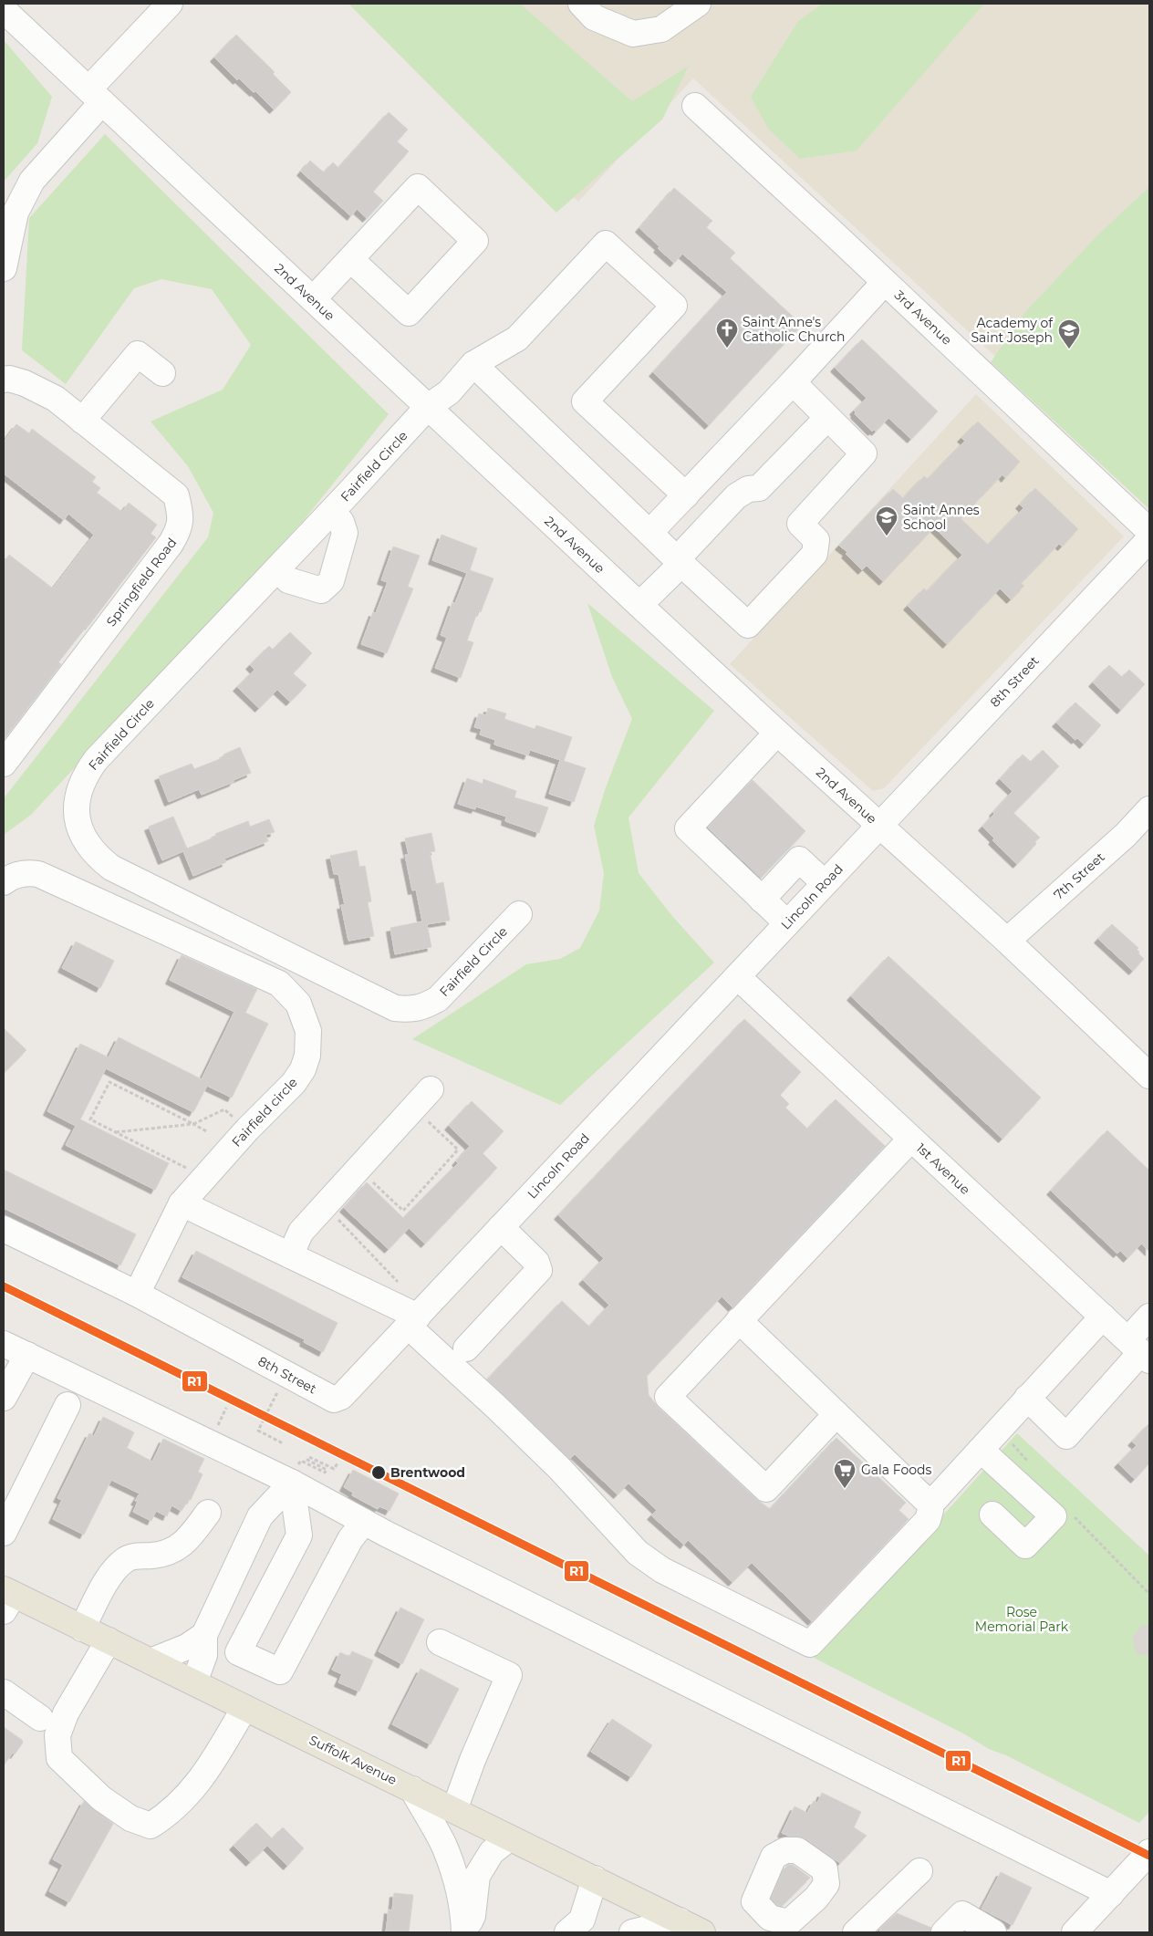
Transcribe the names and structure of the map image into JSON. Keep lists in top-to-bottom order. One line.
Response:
{"streets":{"main road":["Suffolk Avenue"],"street":["2nd Avenue","3rd Avenue","Fairfield Circle","Springfield Road","8th Street","7th Street","Lincoln Road","Fairfield circle","1st Avenue"]},"crossings":[["2nd Avenue","Fairfield Circle"],["2nd Avenue","8th Street"],["2nd Avenue","7th Street"],["2nd Avenue","Lincoln Road"],["8th Street","Lincoln Road"],["8th Street","Fairfield circle"],["Lincoln Road","1st Avenue"]],"parks":["Rose Memorial Park"],"places":{"church":["Saint Anne's Catholic Church"],"school or university":["Academy of Saint Joseph","Saint Annes School"],"other":["Brentwood"],"supermarket":["Gala Foods"]},"lines":["transit line R1"]}
